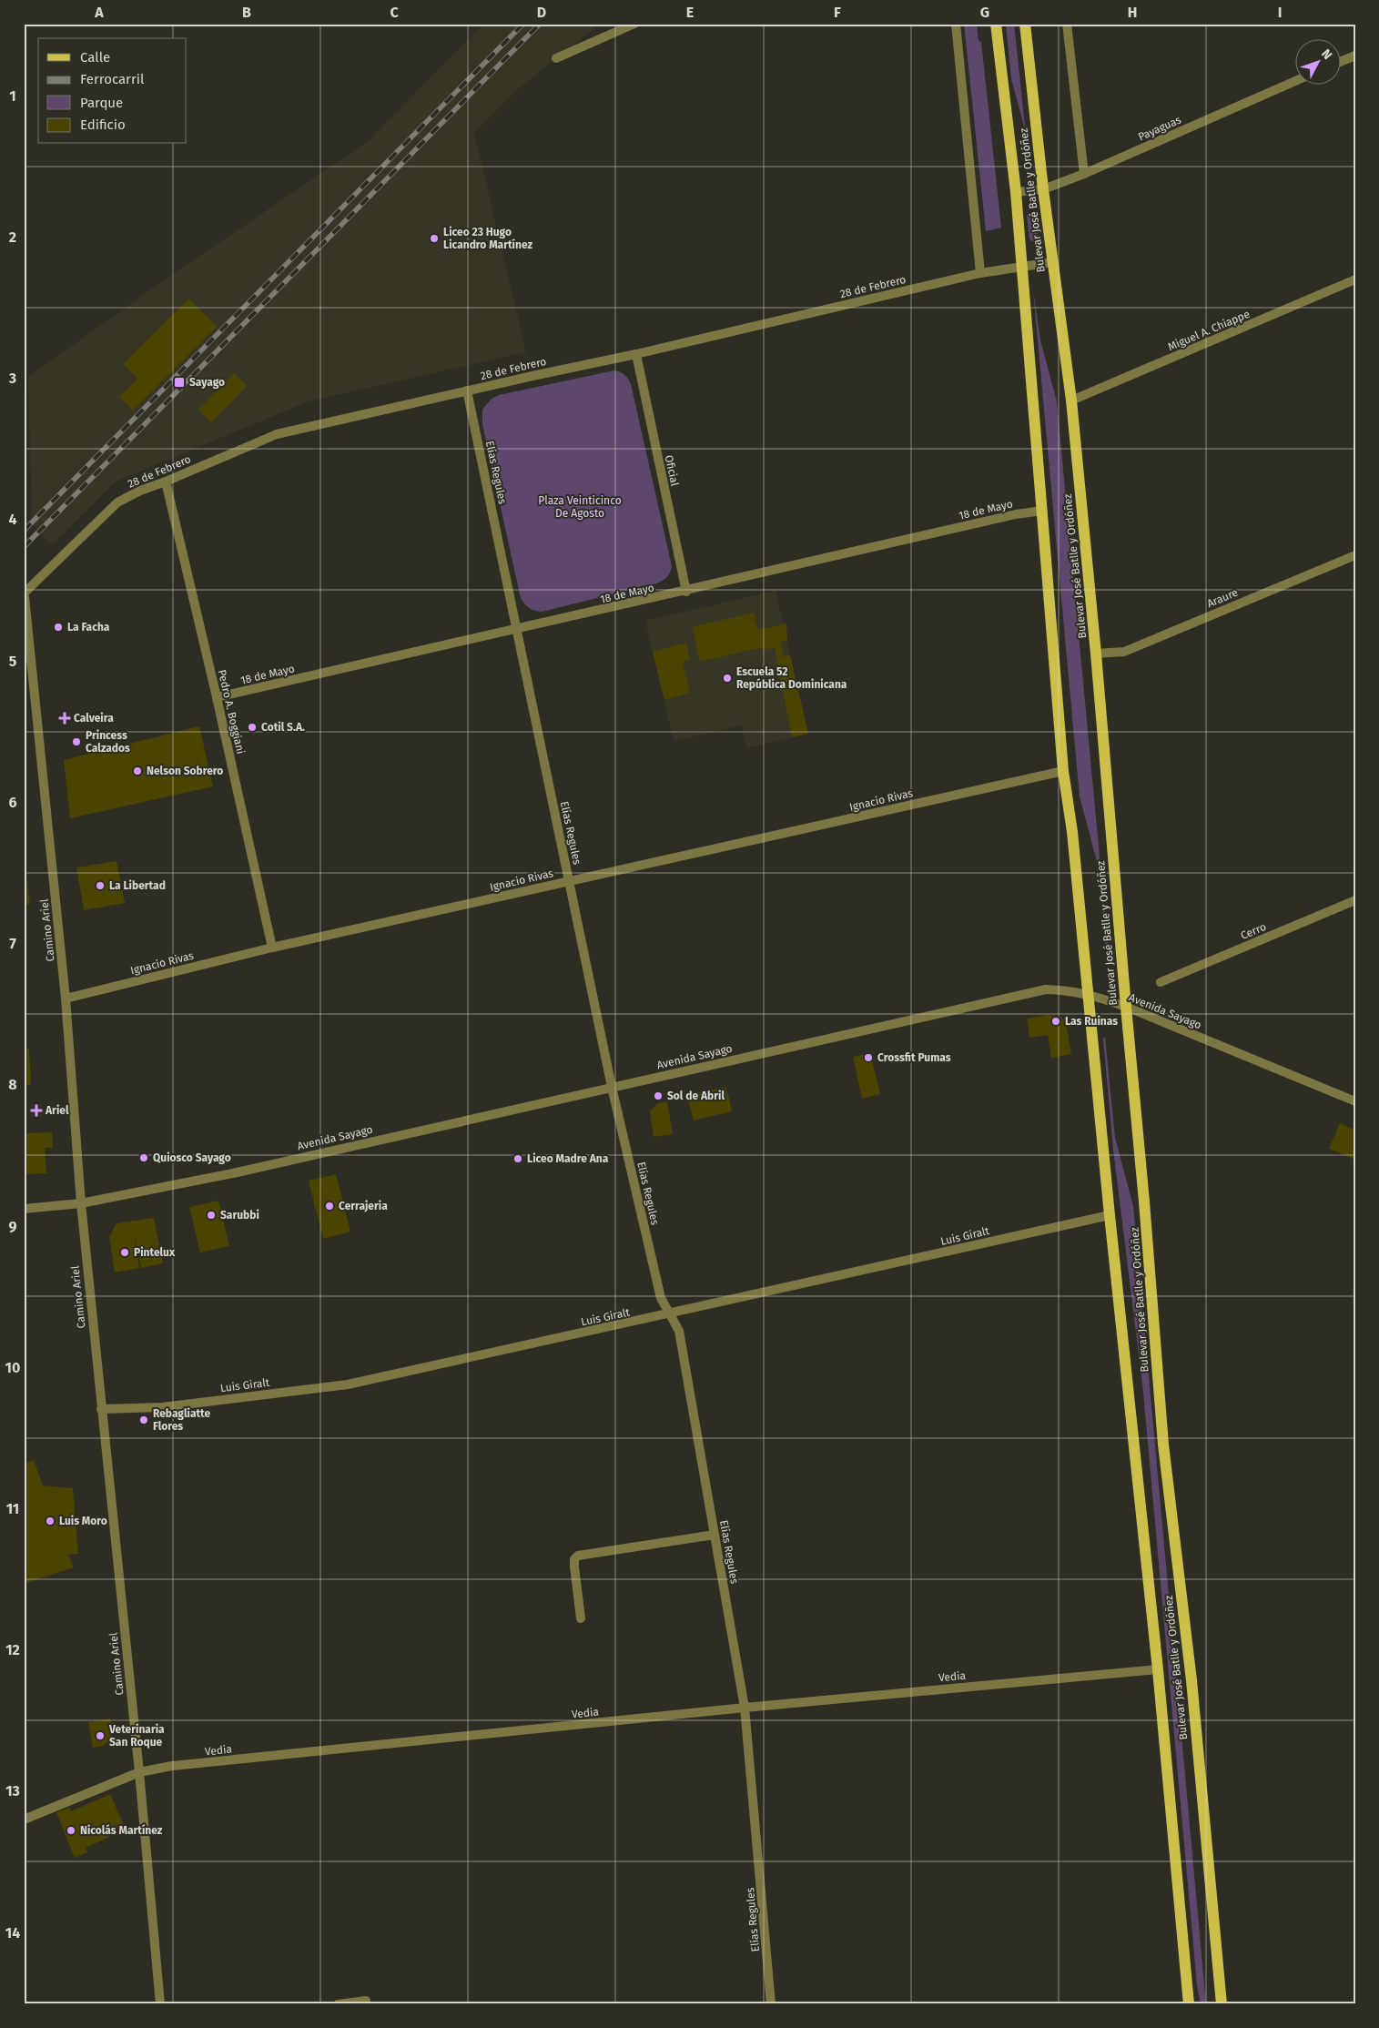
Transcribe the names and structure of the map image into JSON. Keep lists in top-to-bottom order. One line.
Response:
{"streets":{"main road":["Bulevar José Batlle y Ordóñez"],"street":["Payaguas","28 de Febrero","Miguel A. Chiappe","Oficial","Elías Regules","18 de Mayo","Araure","Pedro A. Boggiani","Ignacio Rivas","Camino Ariel","Cerro","Avenida Sayago","Luis Giralt","Vedia"]},"crossings":[["Payaguas","Bulevar José Batlle y Ordóñez"],["Bulevar José Batlle y Ordóñez","28 de Febrero"],["Bulevar José Batlle y Ordóñez","Miguel A. Chiappe"],["Bulevar José Batlle y Ordóñez","18 de Mayo"],["Bulevar José Batlle y Ordóñez","Araure"],["Bulevar José Batlle y Ordóñez","Ignacio Rivas"],["Bulevar José Batlle y Ordóñez","Avenida Sayago"],["Bulevar José Batlle y Ordóñez","Luis Giralt"],["Bulevar José Batlle y Ordóñez","Vedia"],["28 de Febrero","Oficial"],["28 de Febrero","Elías Regules"],["28 de Febrero","Pedro A. Boggiani"],["28 de Febrero","Camino Ariel"],["Oficial","18 de Mayo"],["Elías Regules","18 de Mayo"],["Elías Regules","Ignacio Rivas"],["Elías Regules","Avenida Sayago"],["Elías Regules","Luis Giralt"],["Elías Regules","Vedia"],["18 de Mayo","Pedro A. Boggiani"],["Pedro A. Boggiani","Ignacio Rivas"],["Ignacio Rivas","Camino Ariel"],["Camino Ariel","Avenida Sayago"],["Camino Ariel","Luis Giralt"],["Camino Ariel","Vedia"]],"parks":["Plaza Veinticinco De Agosto"],"places":{"other":["Liceo 23 Hugo Licandro Martínez","La Facha","Escuela 52 República Dominicana","Cotil S.A.","Princess Calzados","Nelson Sobrero","La Libertad","Las Ruinas","Crossfit Pumas","Sol de Abril","Quiosco Sayago","Liceo Madre Ana","Cerrajeria","Sarubbi","Pintelux","Rebagliatte Flores","Luis Moro","Veterinaria San Roque","Nicolás Martínez"],"transit":["Sayago"],"health":["Calveira","Ariel"]},"legend":["Calle","Ferrocarril","Parque","Edificio"],"north":"top right","grid":{"columns":["A","B","C","D","E","F","G","H","I"],"rows":["1","2","3","4","5","6","7","8","9","10","11","12","13","14"]}}
